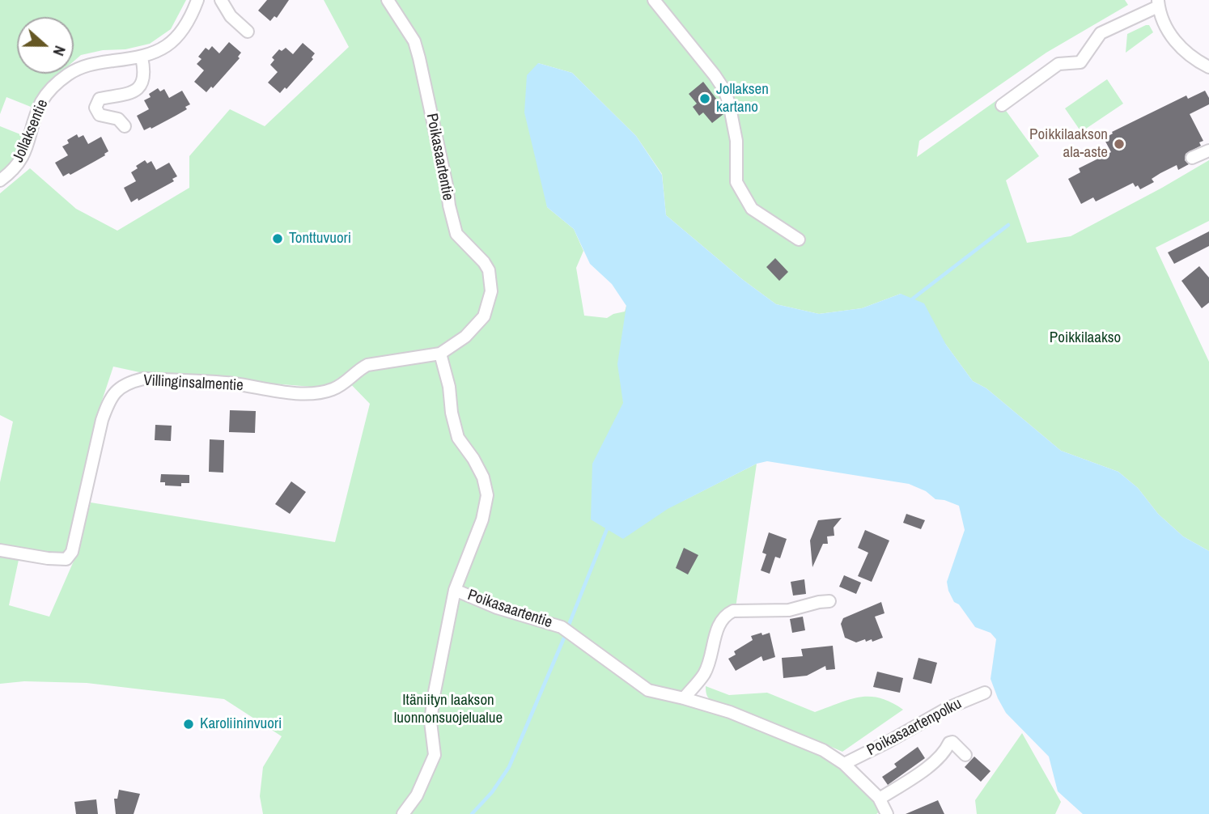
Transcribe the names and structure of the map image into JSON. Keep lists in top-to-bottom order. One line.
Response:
{"streets":{"street":["Jollaksentie","Poikasaartentie","Villinginsalmentie","Poikasaartenpolku"]},"crossings":[["Poikasaartentie","Villinginsalmentie"],["Poikasaartentie","Poikasaartenpolku"]],"parks":["Poikkilaakso","Itäniityn laakson luonnonsuojelualue"],"places":["Jollaksen kartano","Poikkilaakson ala-aste","Tonttuvuori","Karoliininvuori"],"north":"right"}
